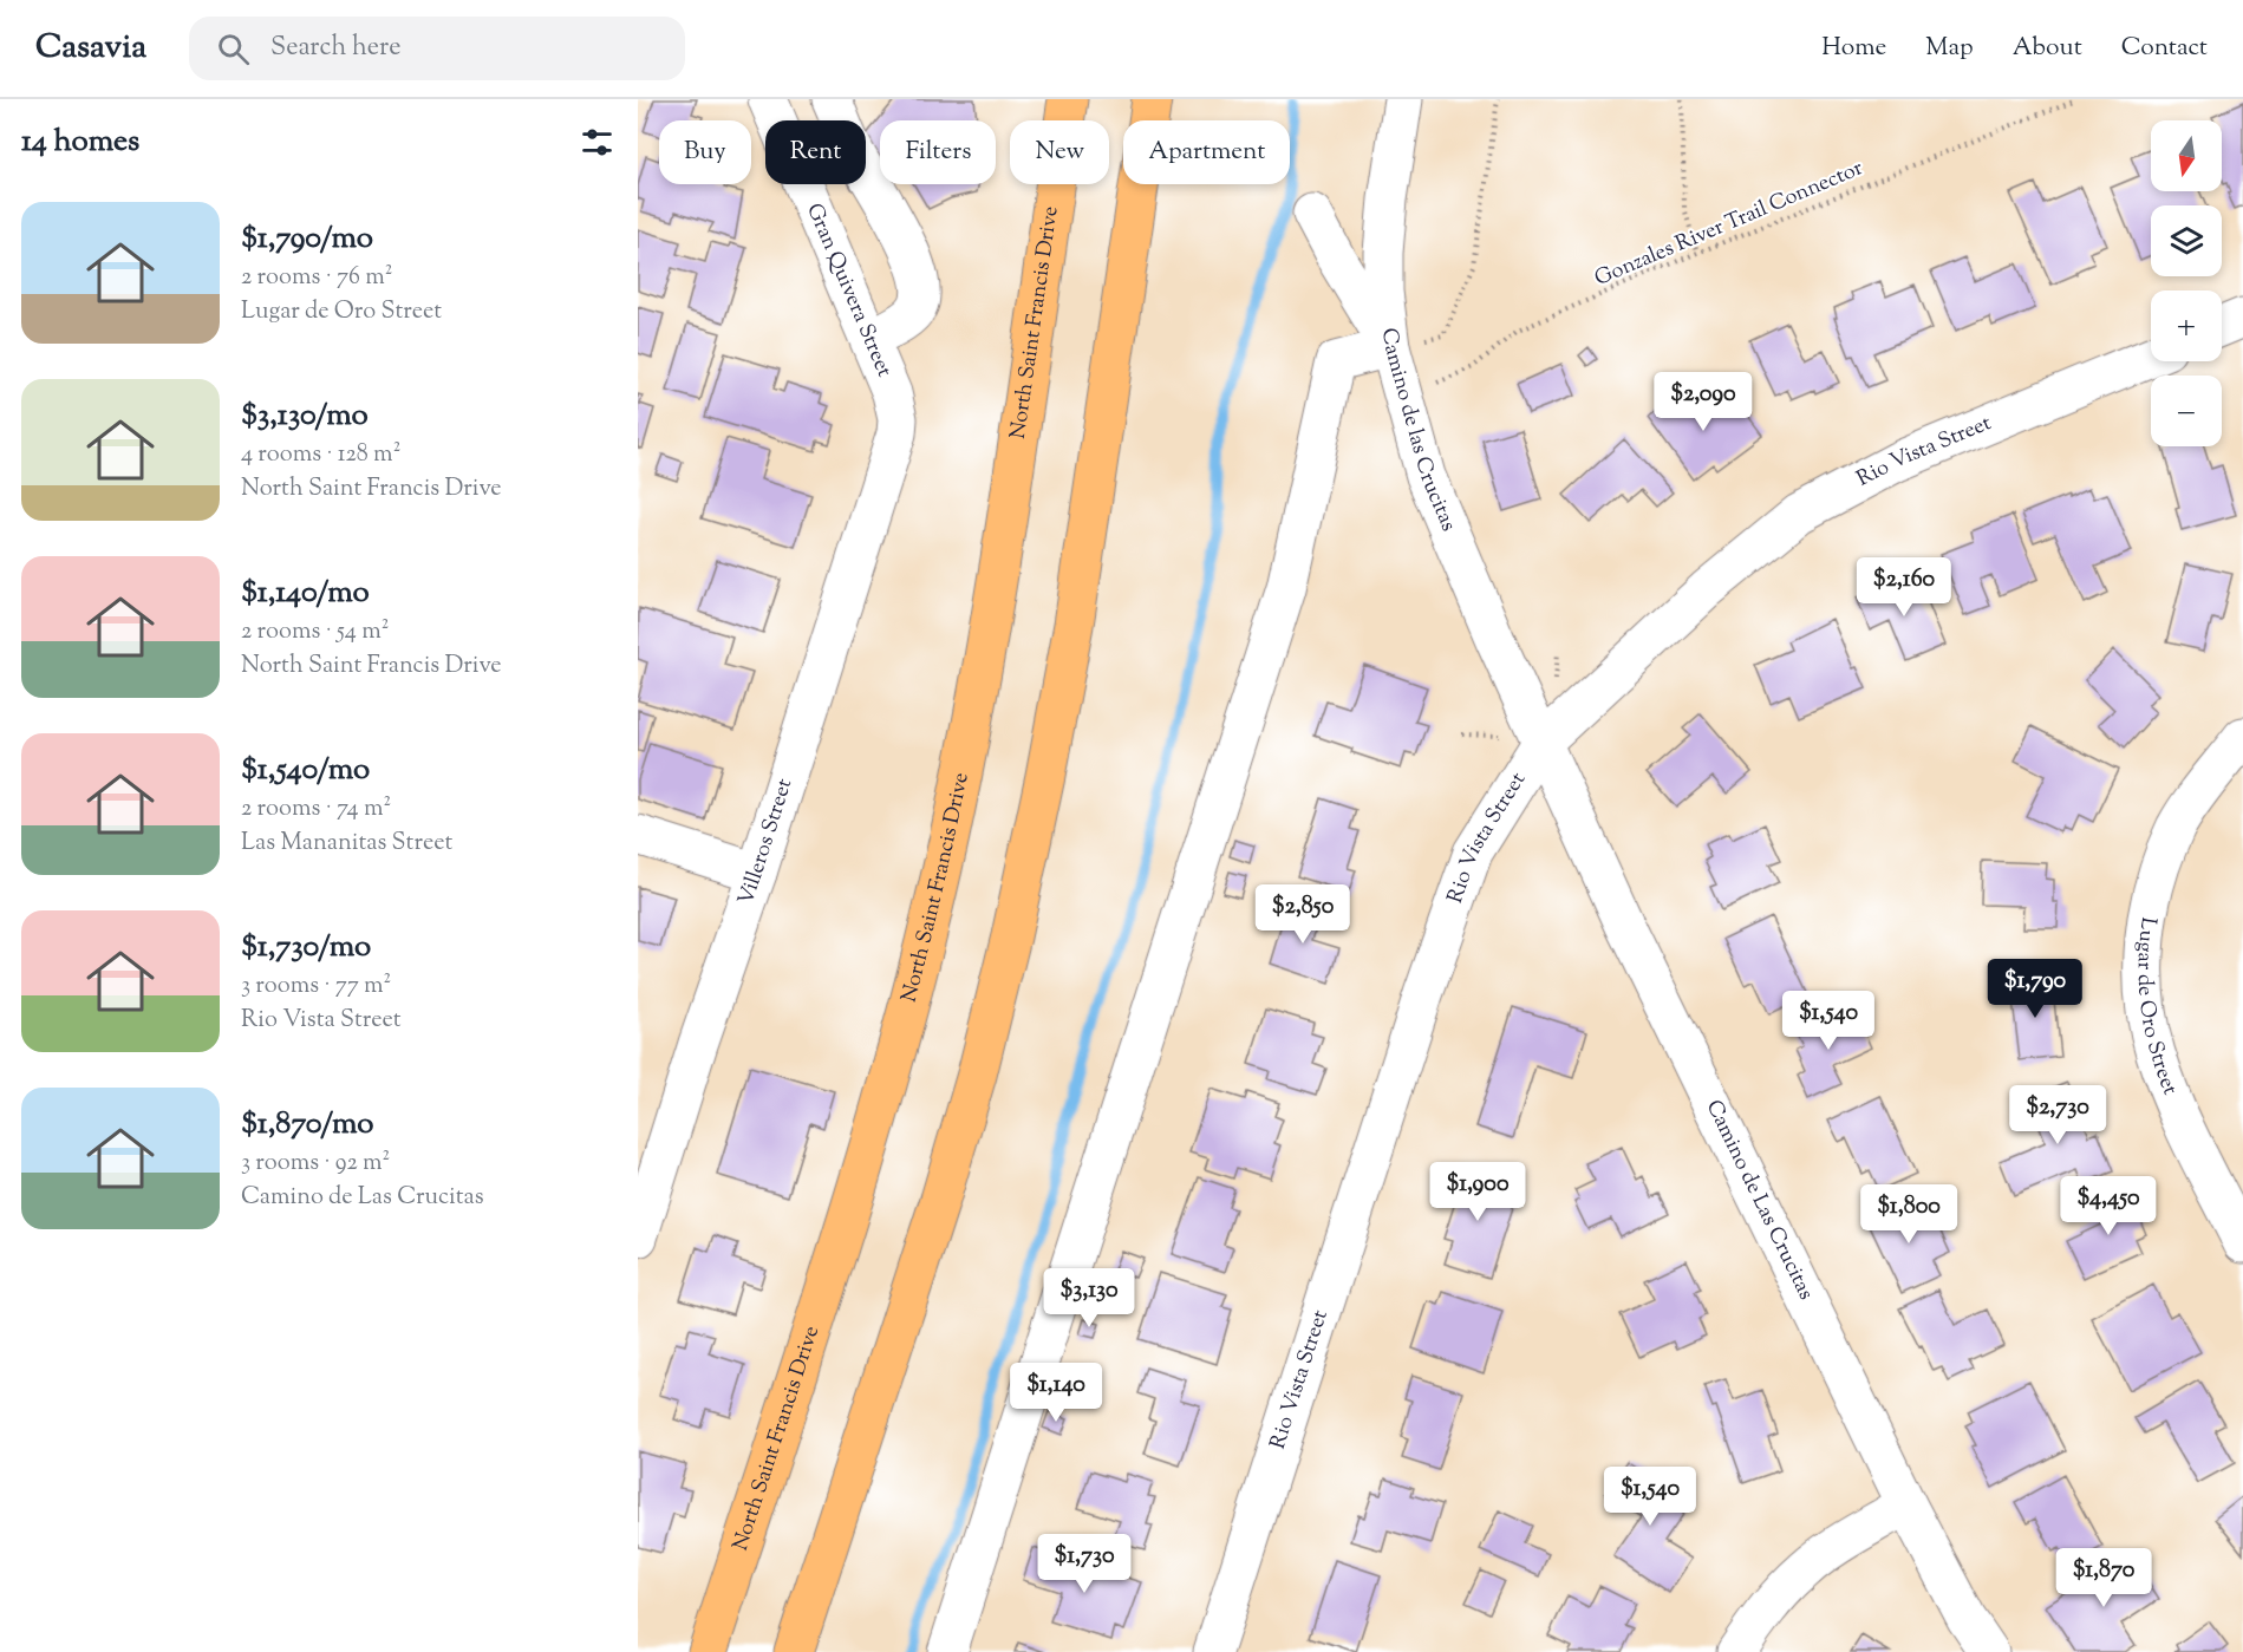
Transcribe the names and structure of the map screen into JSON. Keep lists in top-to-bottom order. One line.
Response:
{"streets":{"highway":["North Saint Francis Drive"],"street":["Gran Quivera Street","Camino de las Crucitas","Rio Vista Street","Villeros Street","Lugar de Oro Street","Camino de Las Crucitas"],"path":["Gonzales River Trail Connector"]},"crossings":[["Gonzales River Trail Connector","Camino de las Crucitas"],["Gran Quivera Street","Villeros Street"],["Camino de las Crucitas","Rio Vista Street"],["Camino de las Crucitas","Camino de Las Crucitas"],["Rio Vista Street","Camino de Las Crucitas"]],"north":"bottom","page":{"header":"Casavia","search":"Search here","nav":["Home","Map","About","Contact"],"heading":"14 homes","map_buttons":["+","−"],"chip":["Buy","Rent","Filters","New","Apartment"],"list":[{"name":"$1,790/mo","note":"2 rooms · 76 m² · Lugar de Oro Street"},{"name":"$3,130/mo","note":"4 rooms · 128 m² · North Saint Francis Drive"},{"name":"$1,140/mo","note":"2 rooms · 54 m² · North Saint Francis Drive"},{"name":"$1,540/mo","note":"2 rooms · 74 m² · Las Mananitas Street"},{"name":"$1,730/mo","note":"3 rooms · 77 m² · Rio Vista Street"},{"name":"$1,870/mo","note":"3 rooms · 92 m² · Camino de Las Crucitas"}],"price":["$2,090","$2,160","$2,850","$1,790","$1,540","$2,730","$1,900","$4,450","$1,800","$3,130","$1,140","$1,540","$1,730","$1,870"]}}
